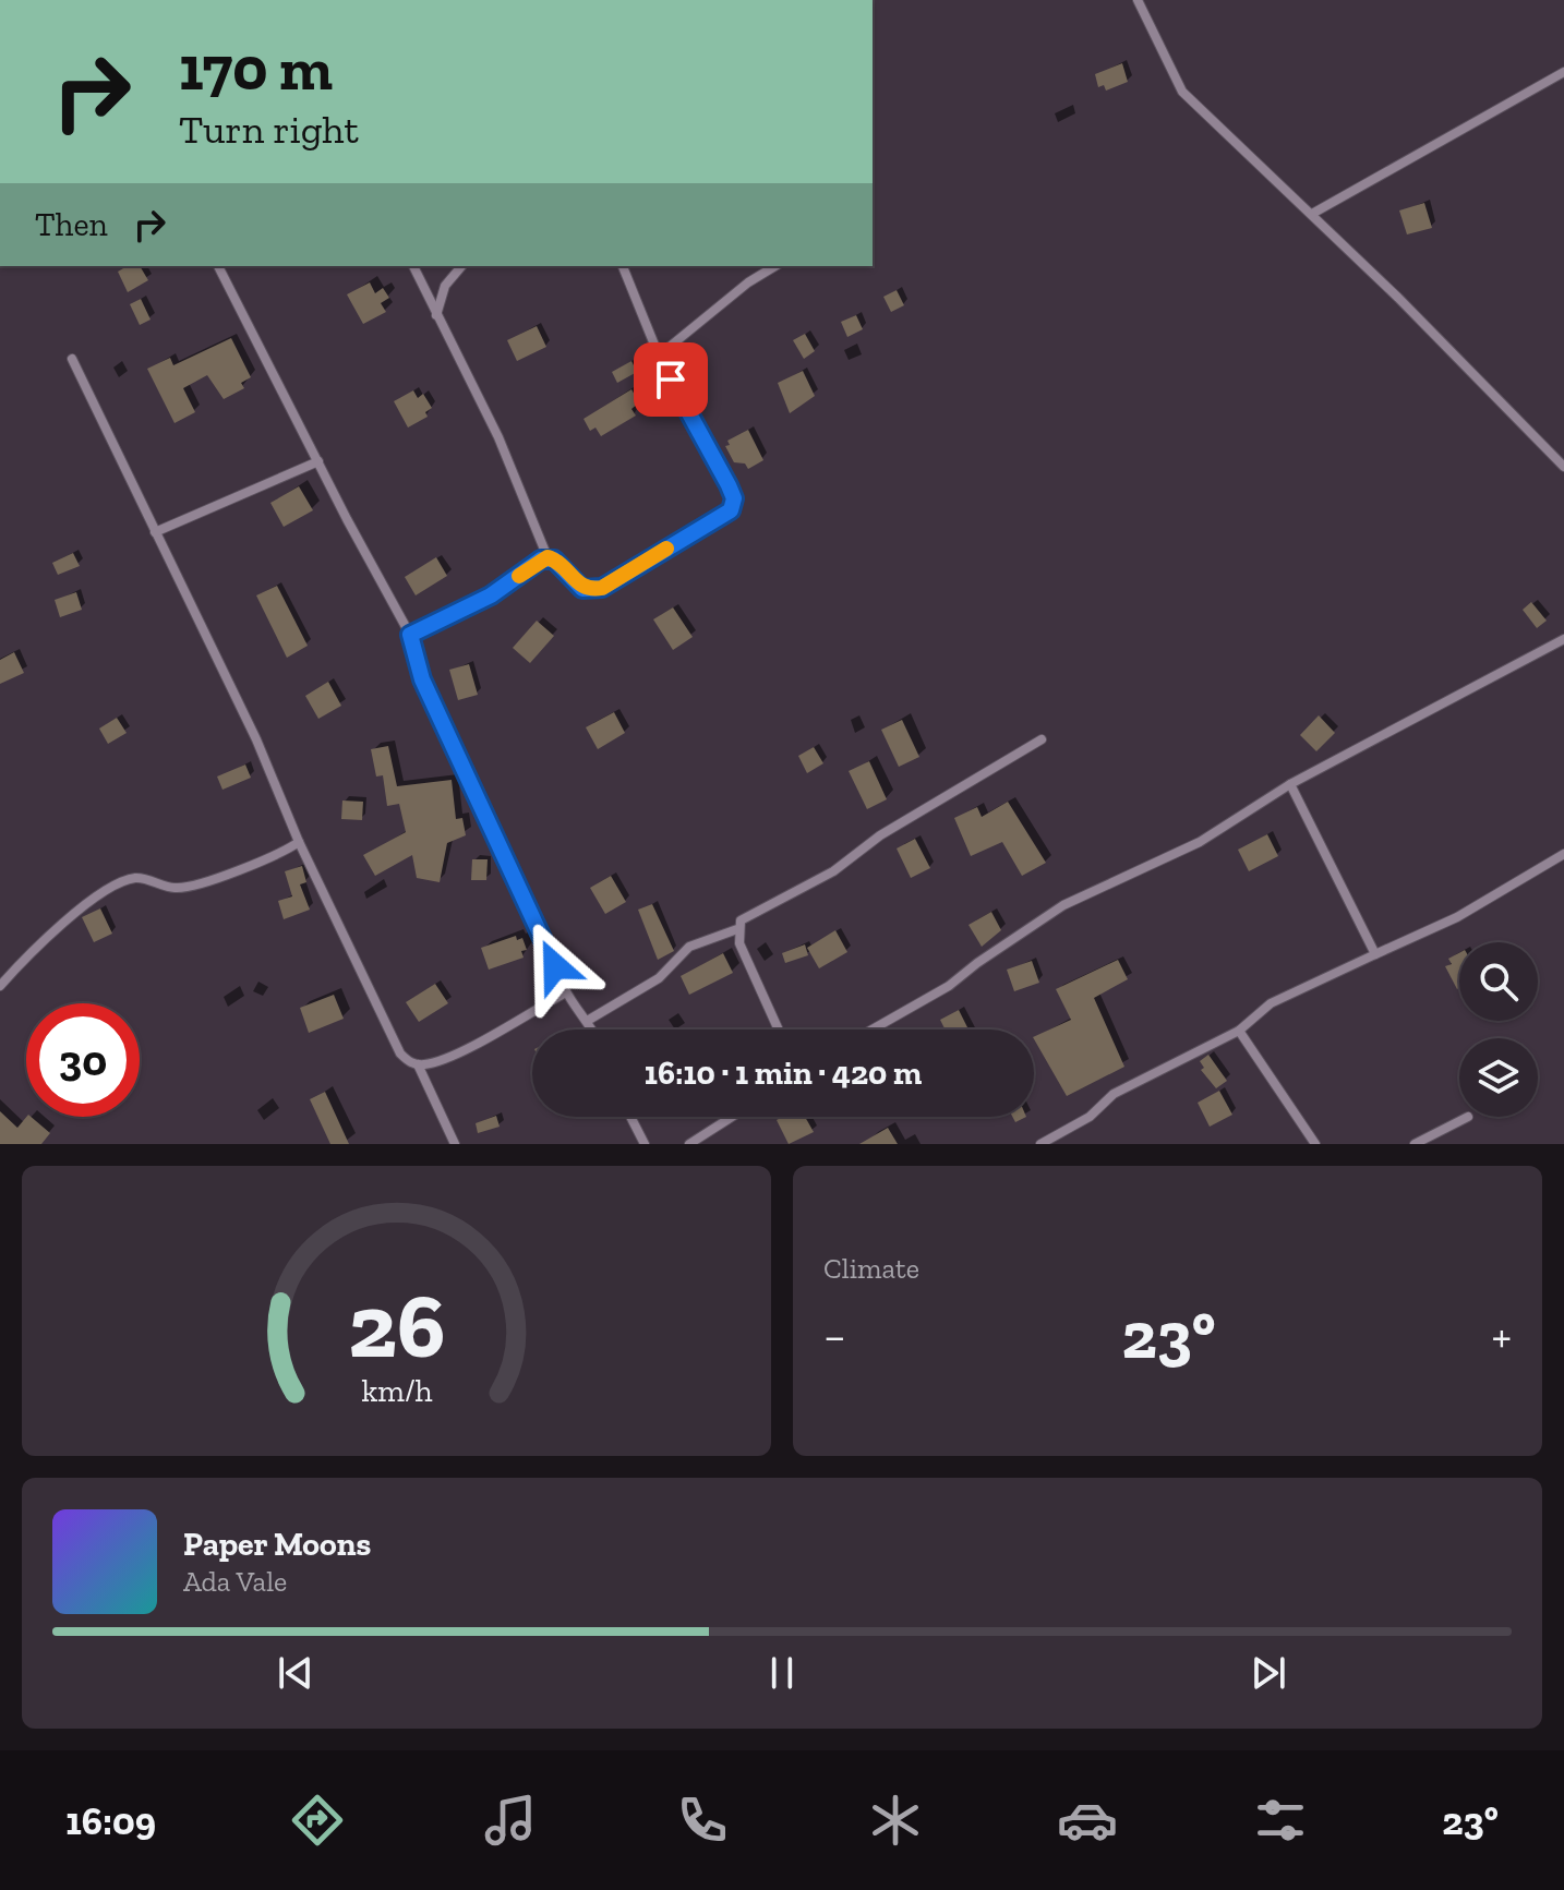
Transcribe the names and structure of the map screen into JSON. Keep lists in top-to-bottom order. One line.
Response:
{"page":{"turn":["170 m","Turn right"],"then":"Then","limit":"30","trip":"16:10 · 1 min · 420 m","tile":"Climate","heat":["−","23°","+"],"song":["Paper Moons","Ada Vale"],"tabs":["16:09","23°"],"gauge":["26","km/h"]}}
